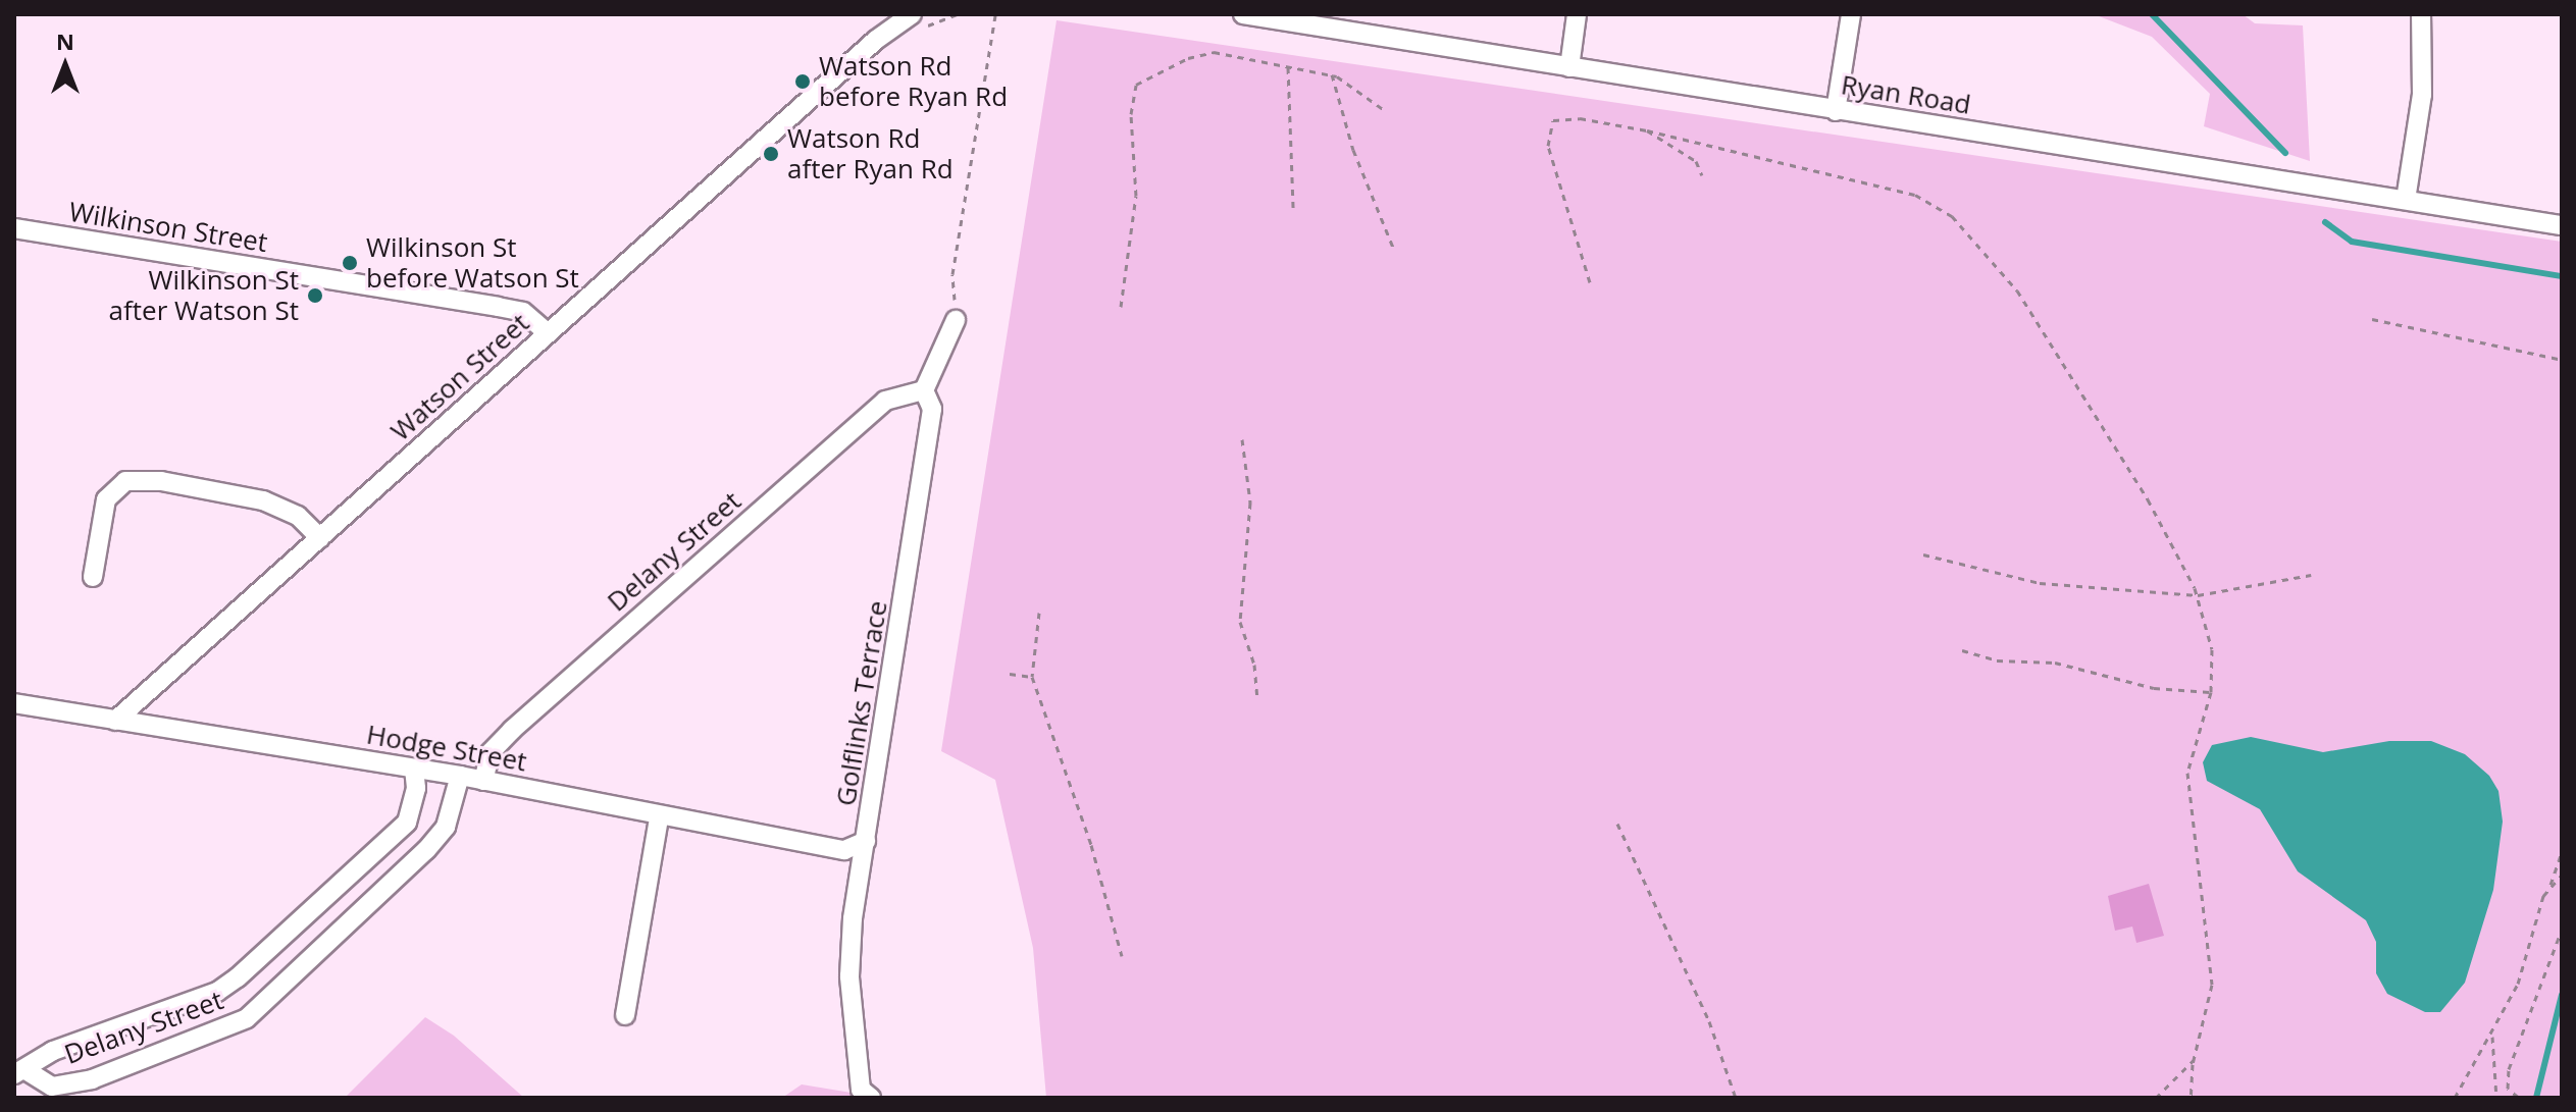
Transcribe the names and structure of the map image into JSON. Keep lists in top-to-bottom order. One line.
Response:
{"streets":{"street":["Ryan Road","Wilkinson Street","Watson Street","Delany Street","Golflinks Terrace","Hodge Street"]},"crossings":[["Wilkinson Street","Watson Street"],["Watson Street","Hodge Street"],["Delany Street","Golflinks Terrace"],["Delany Street","Hodge Street"],["Golflinks Terrace","Hodge Street"]],"places":["Watson Rd before Ryan Rd","Watson Rd after Ryan Rd","Wilkinson St before Watson St","Wilkinson St after Watson St"],"north":"top"}
